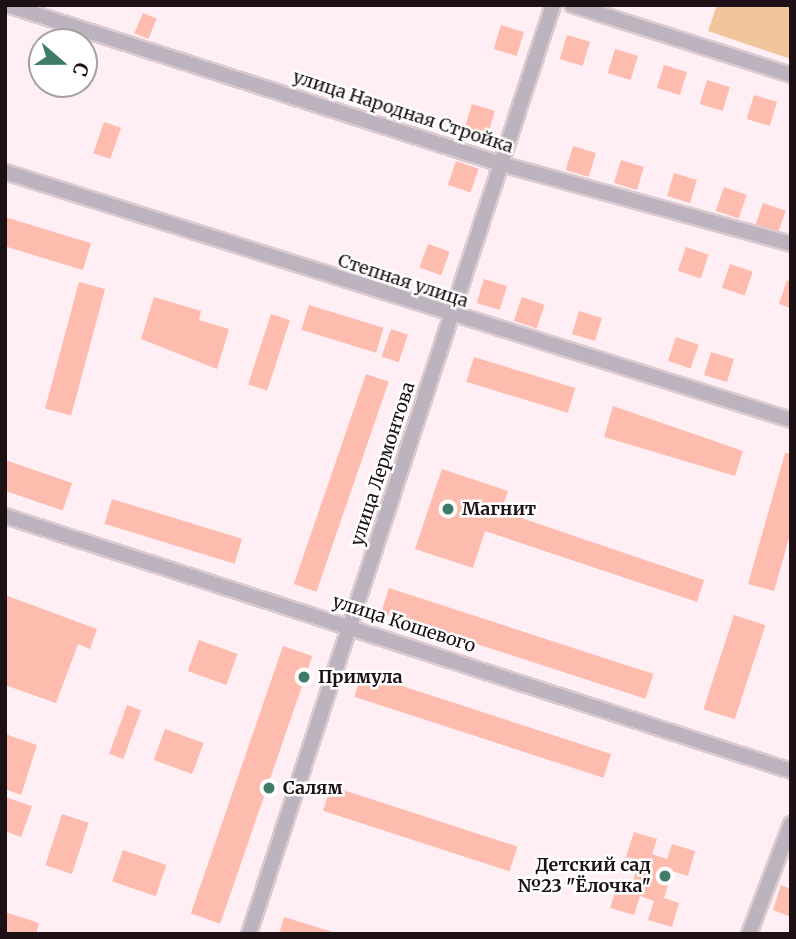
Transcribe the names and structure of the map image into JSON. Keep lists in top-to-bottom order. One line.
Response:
{"streets":{"street":["улица Народная Стройка","Степная улица","улица Лермонтова","улица Кошевого"]},"crossings":[["улица Народная Стройка","улица Лермонтова"],["Степная улица","улица Лермонтова"],["улица Лермонтова","улица Кошевого"]],"places":["Магнит","Примула","Салям","Детский сад №23 \"Ёлочка\""],"north":"right"}
